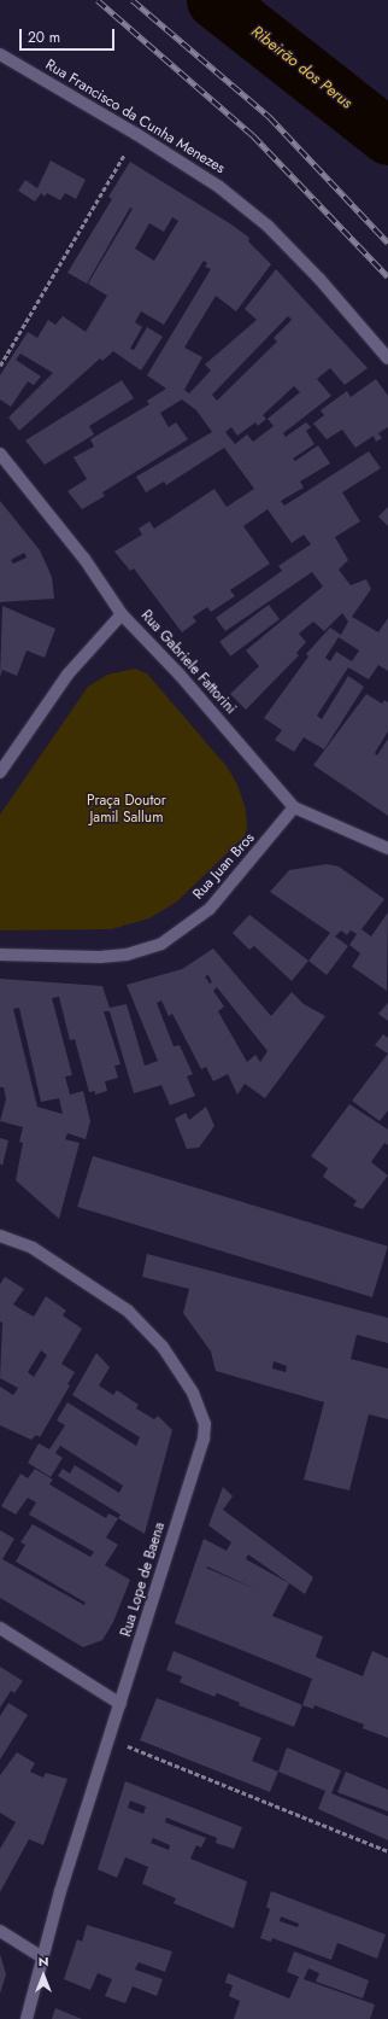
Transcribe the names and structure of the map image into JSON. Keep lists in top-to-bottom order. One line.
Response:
{"streets":{"street":["Rua Francisco da Cunha Menezes","Rua Gabriele Fattorini","Rua Juan Bros","Rua Lope de Baena"]},"crossings":[["Rua Gabriele Fattorini","Rua Juan Bros"]],"water":["Ribeirão dos Perus"],"parks":["Praça Doutor Jamil Sallum"],"scale_bar":"20 m","north":"top"}
